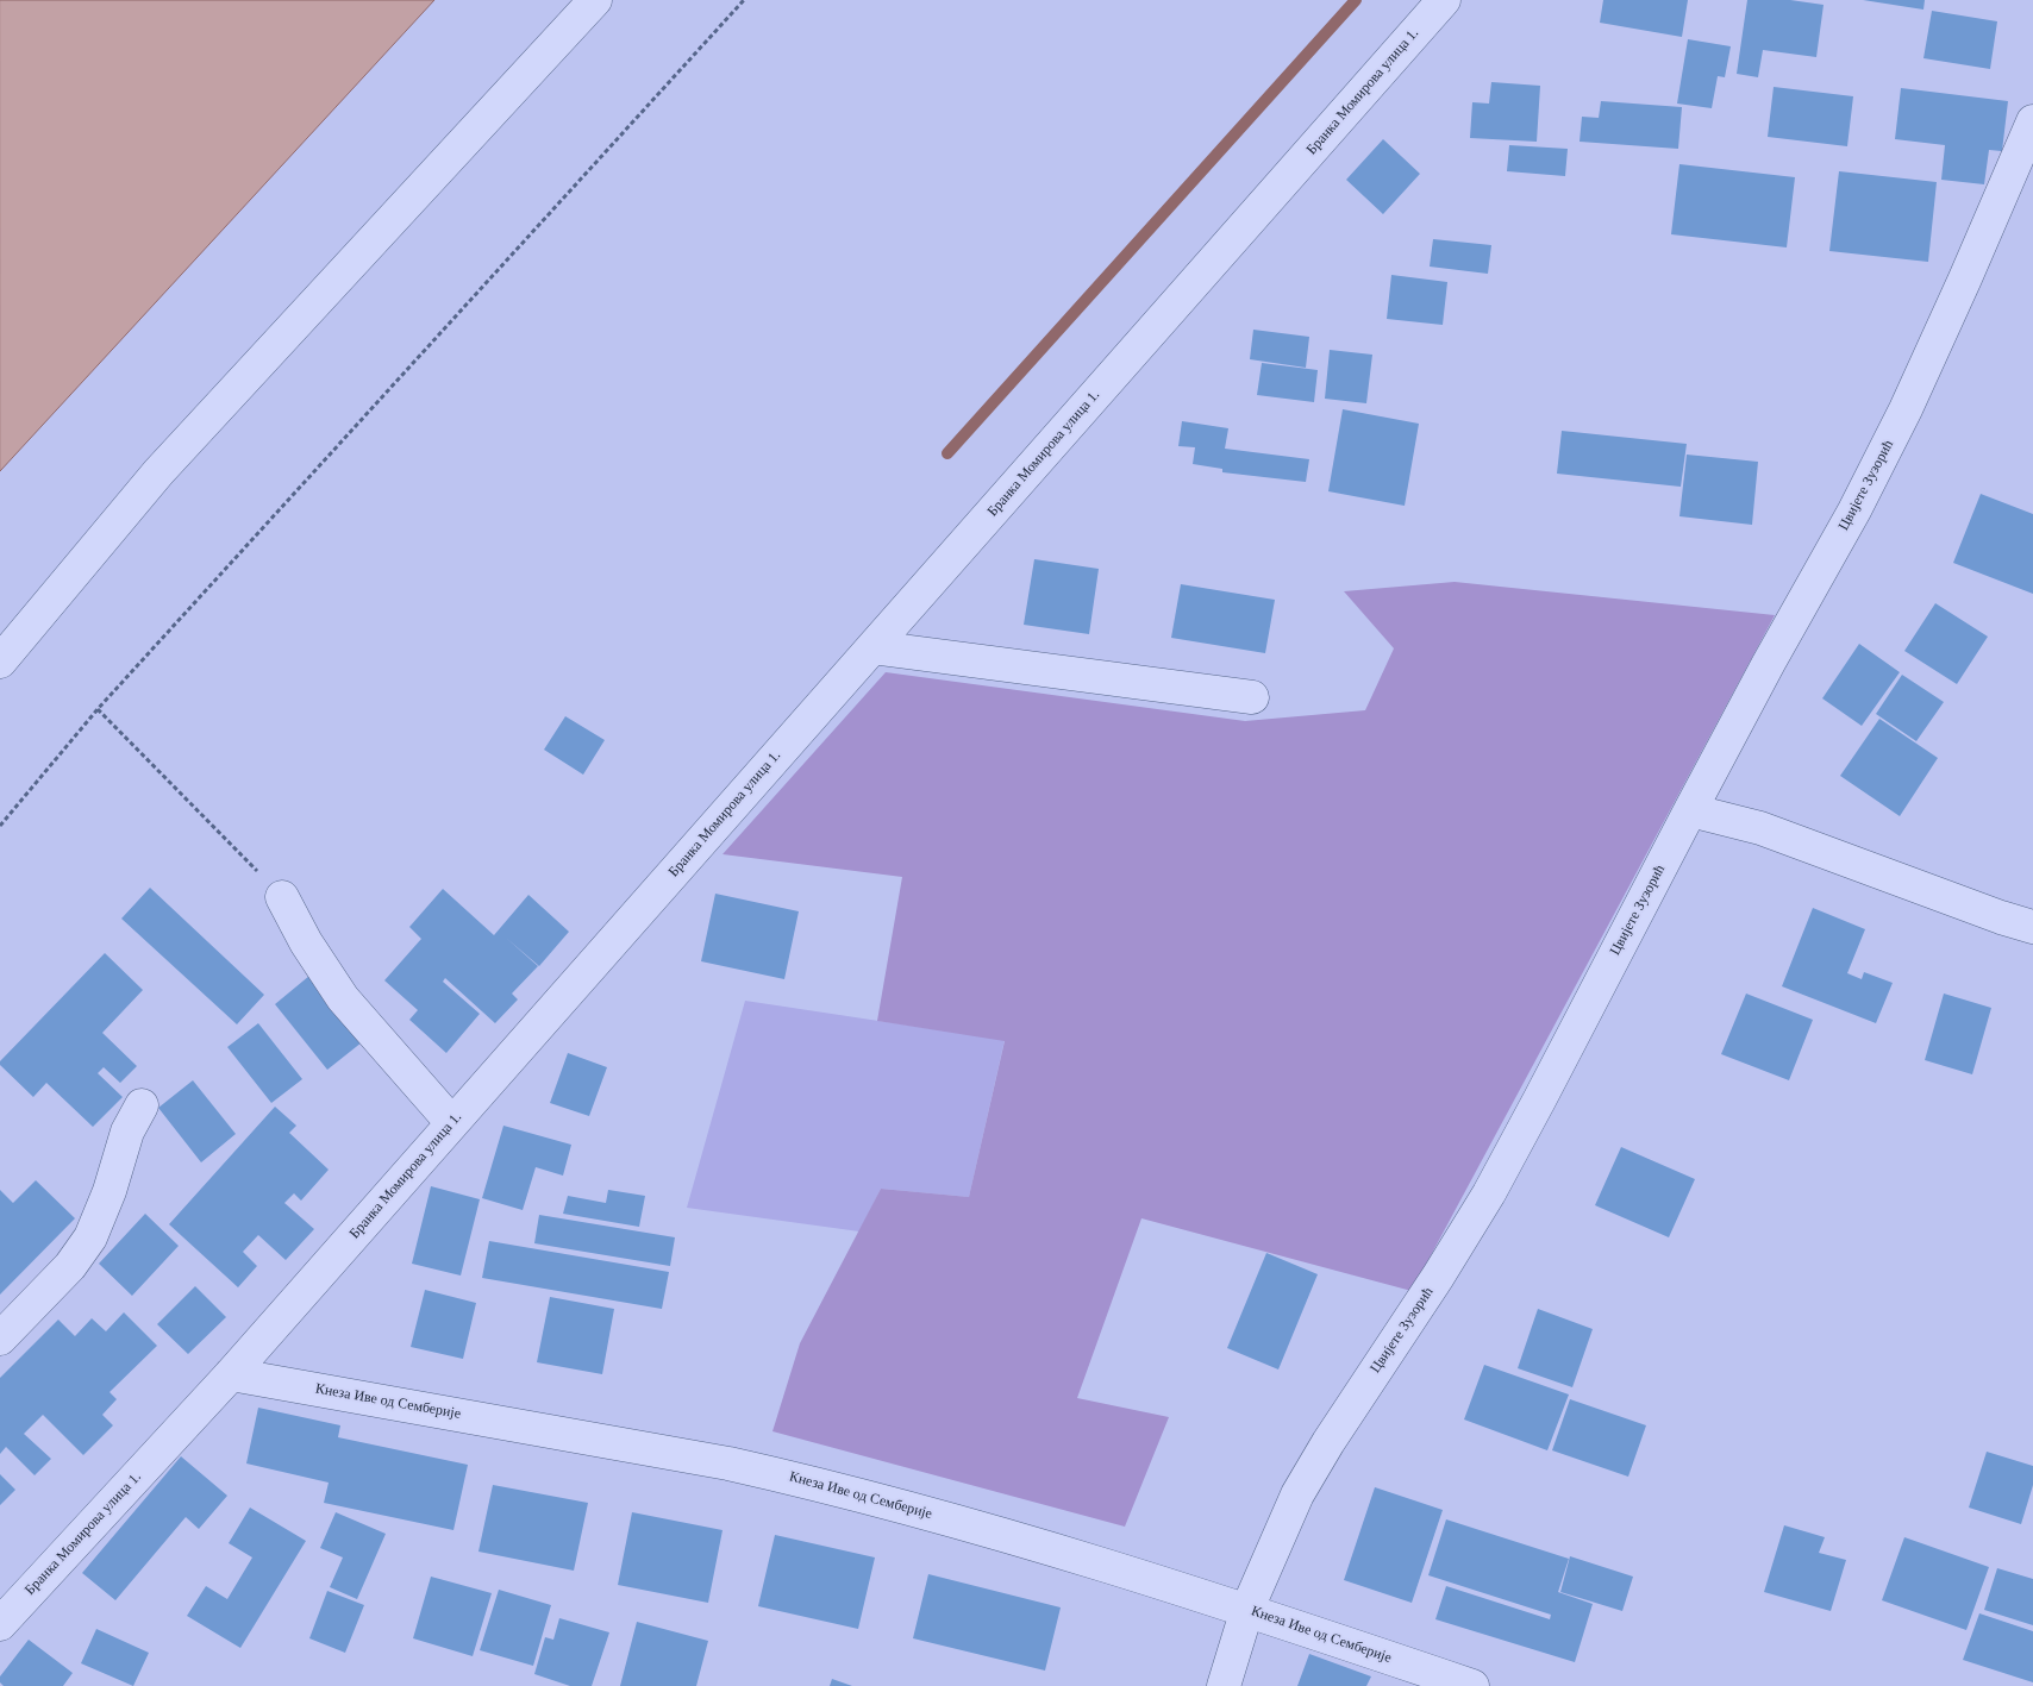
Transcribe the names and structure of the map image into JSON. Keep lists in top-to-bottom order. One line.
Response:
{"streets":{"street":["Бранка Момирова улица 1.","Цвијете Зузорић","Кнеза Иве од Семберије"]},"crossings":[["Бранка Момирова улица 1.","Кнеза Иве од Семберије"],["Цвијете Зузорић","Кнеза Иве од Семберије"]]}
